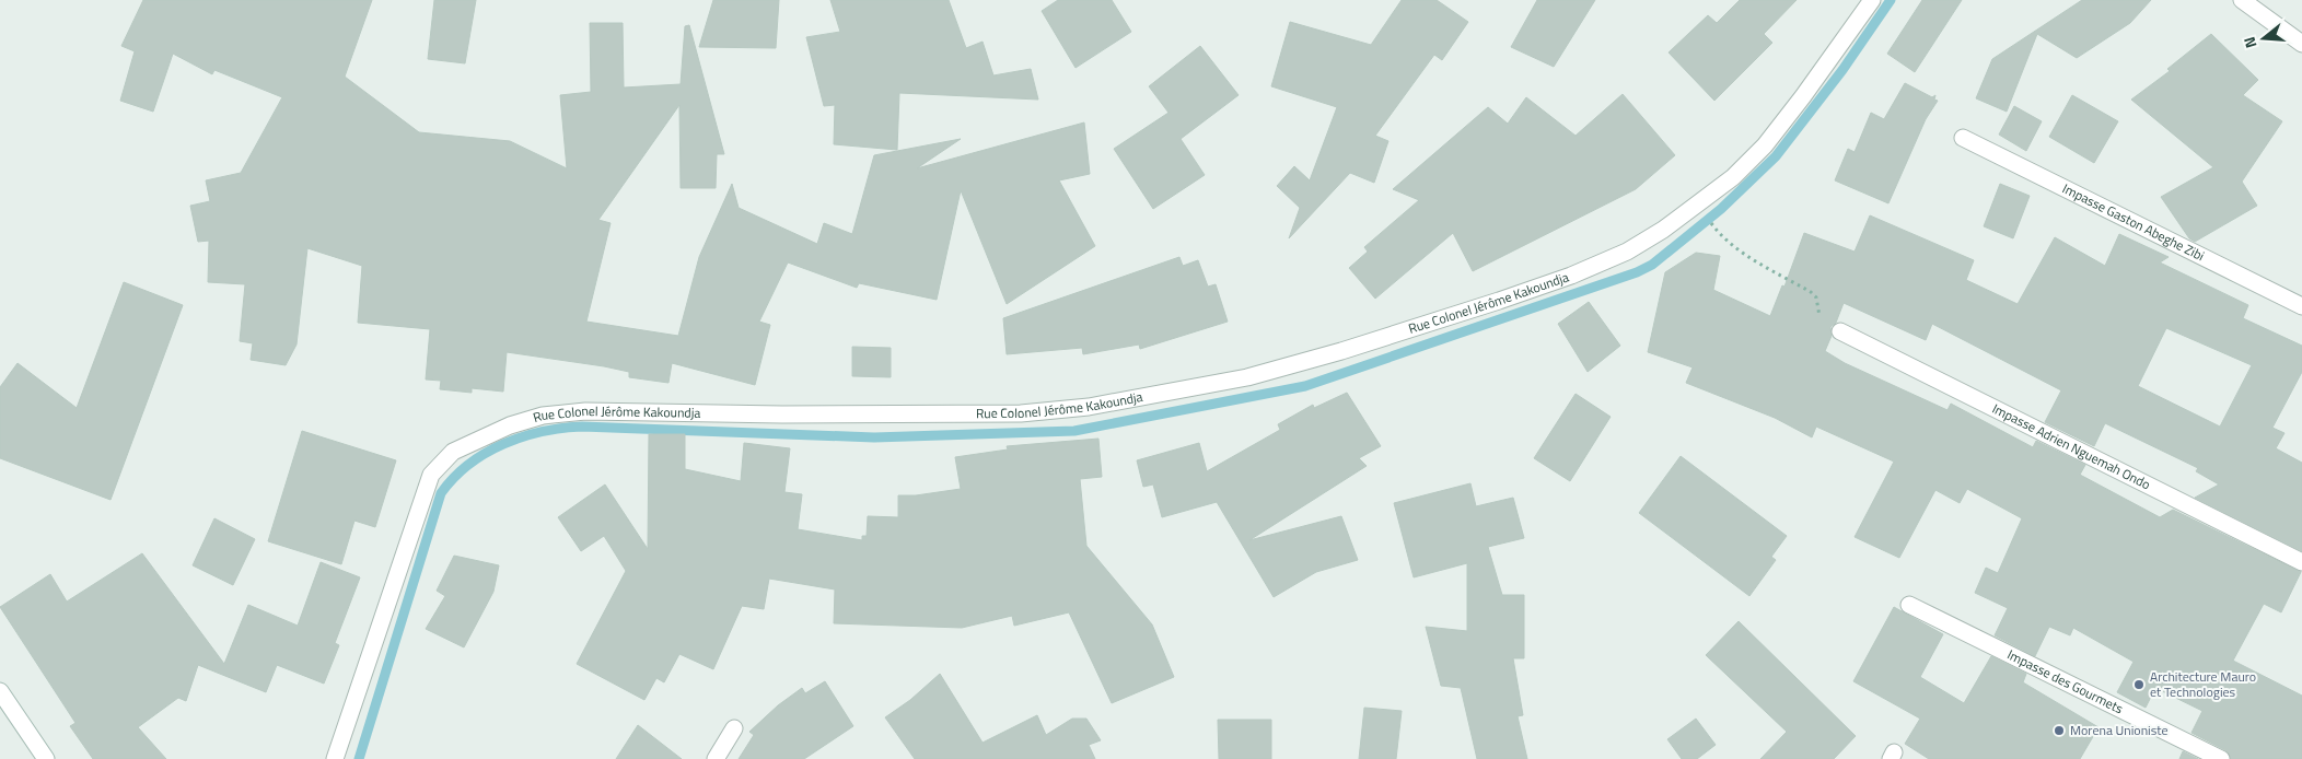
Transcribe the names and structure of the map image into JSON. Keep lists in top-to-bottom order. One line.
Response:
{"streets":{"street":["Impasse Gaston Abeghe Zibi","Rue Colonel Jérôme Kakoundja","Impasse Adrien Nguemah Ondo","Impasse des Gourmets"]},"places":["Architecture Mauro et Technologies","Morena Unioniste"],"north":"left"}
